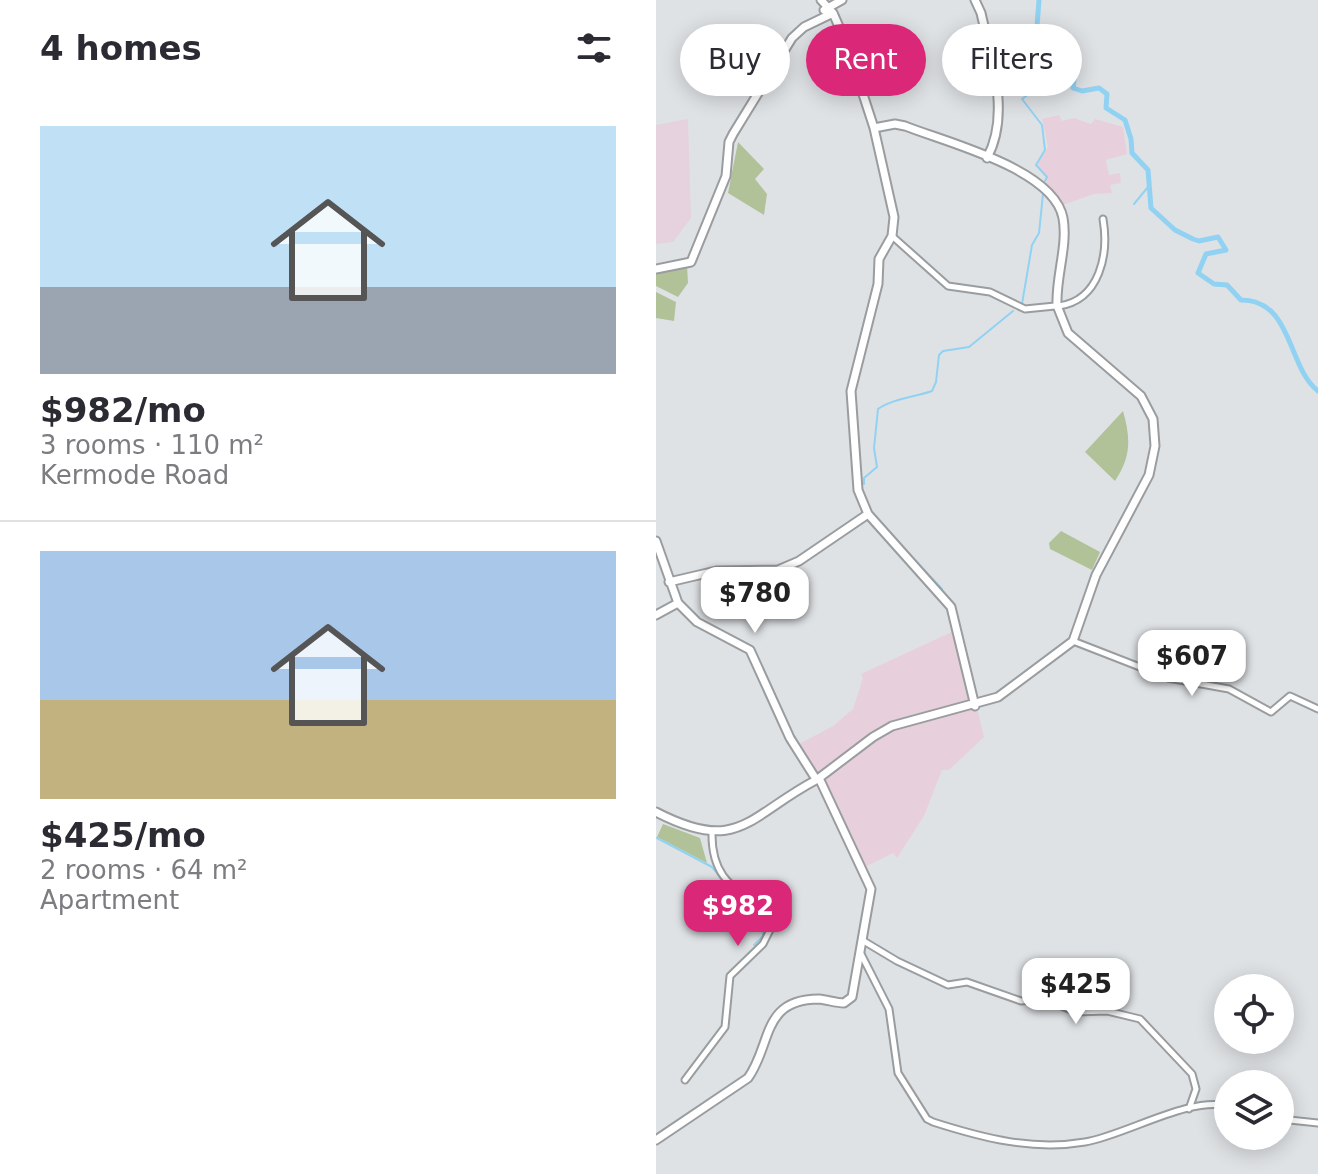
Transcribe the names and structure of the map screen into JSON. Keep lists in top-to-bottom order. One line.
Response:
{"page":{"heading":"4 homes","chip":["Buy","Rent","Filters"],"list":[{"name":"$982/mo","note":"3 rooms · 110 m² · Kermode Road"},{"name":"$425/mo","note":"2 rooms · 64 m² · Apartment"}],"price":["$780","$607","$982","$425"]}}
